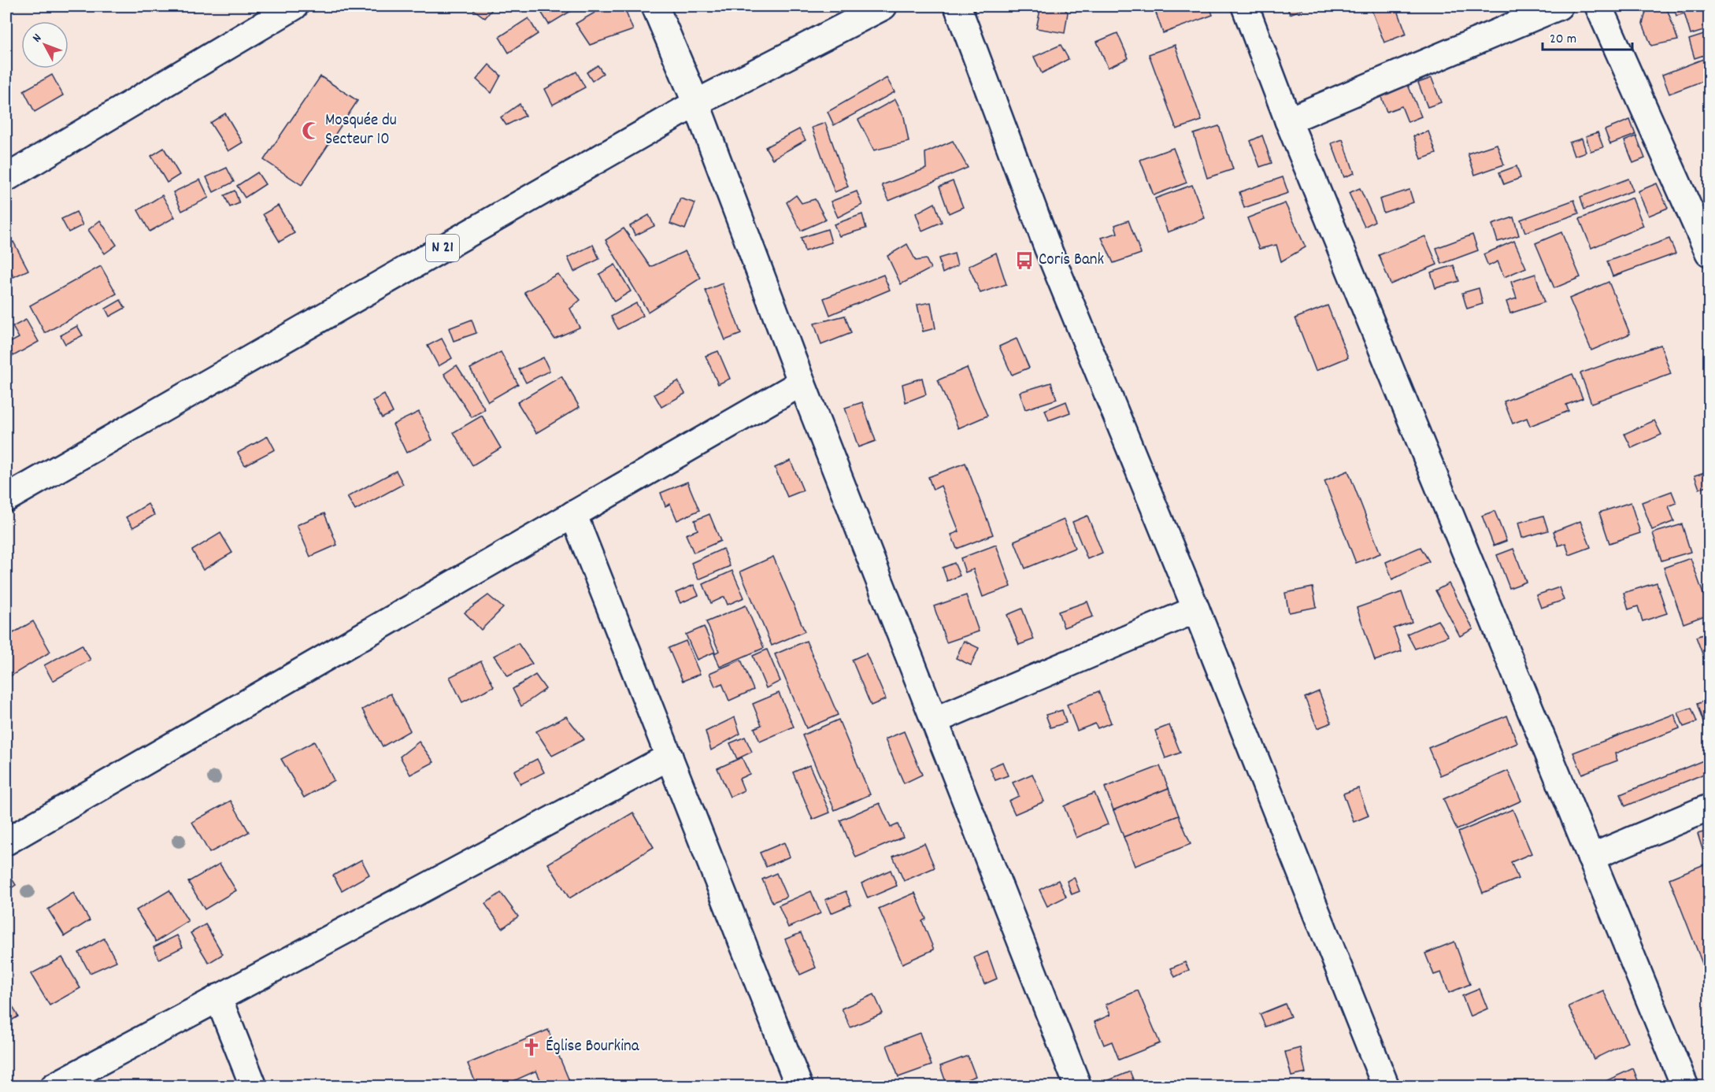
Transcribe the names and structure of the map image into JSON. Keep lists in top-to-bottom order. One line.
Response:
{"streets":{"street":["N 21"]},"places":{"mosque":["Mosquée du Secteur 10"],"bus stop":["Coris Bank"],"church":["Église Bourkina"]},"scale_bar":"20 m","north":"top left"}
